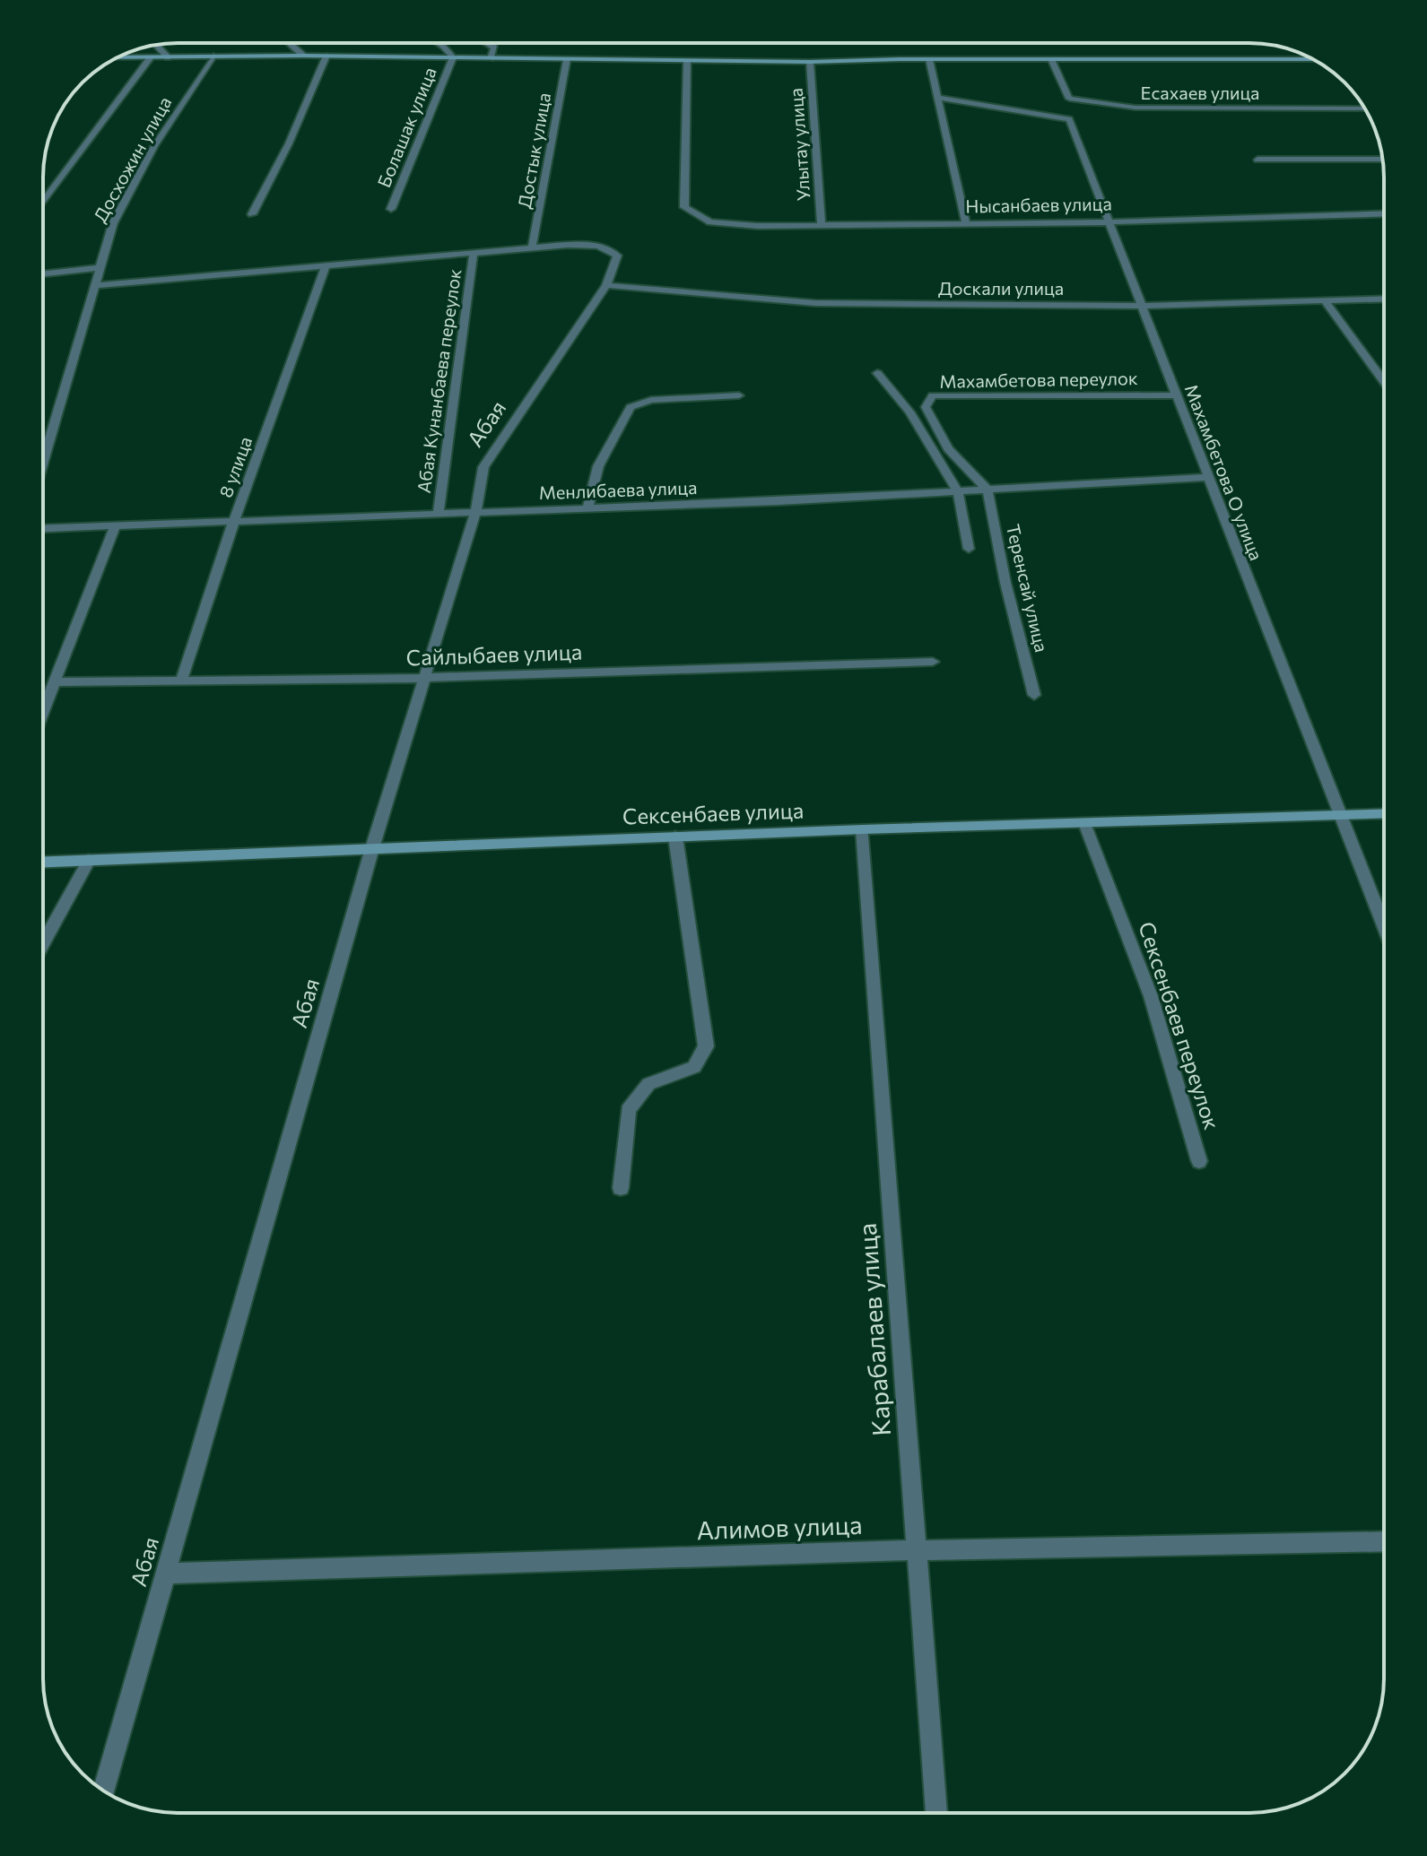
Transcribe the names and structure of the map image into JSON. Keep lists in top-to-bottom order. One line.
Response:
{"streets":{"street":["Есахаев улица","Болашак улица","Улытау улица","Достык улица","Досхожин улица","Нысанбаев улица","Доскали улица","Махамбетова переулок","Абая Кунанбаева переулок","Абая","8 улица","Махамбетова О улица","Менлибаева улица","Теренсай улица","Сайлыбаев улица","Сексенбаев улица","Сексенбаев переулок","Карабалаев улица","Алимов улица"]},"crossings":[["Улытау улица","Нысанбаев улица"],["Достык улица","Абая"],["Нысанбаев улица","Махамбетова О улица"],["Доскали улица","Абая"],["Доскали улица","Махамбетова О улица"],["Махамбетова переулок","Махамбетова О улица"],["Махамбетова переулок","Менлибаева улица"],["Махамбетова переулок","Теренсай улица"],["Абая Кунанбаева переулок","Менлибаева улица"],["Абая","Менлибаева улица"],["Абая","Сайлыбаев улица"],["Абая","Сексенбаев улица"],["Абая","Алимов улица"],["8 улица","Менлибаева улица"],["8 улица","Сайлыбаев улица"],["Махамбетова О улица","Менлибаева улица"],["Махамбетова О улица","Сексенбаев улица"],["Менлибаева улица","Теренсай улица"],["Сексенбаев улица","Сексенбаев переулок"],["Сексенбаев улица","Карабалаев улица"],["Карабалаев улица","Алимов улица"]]}
